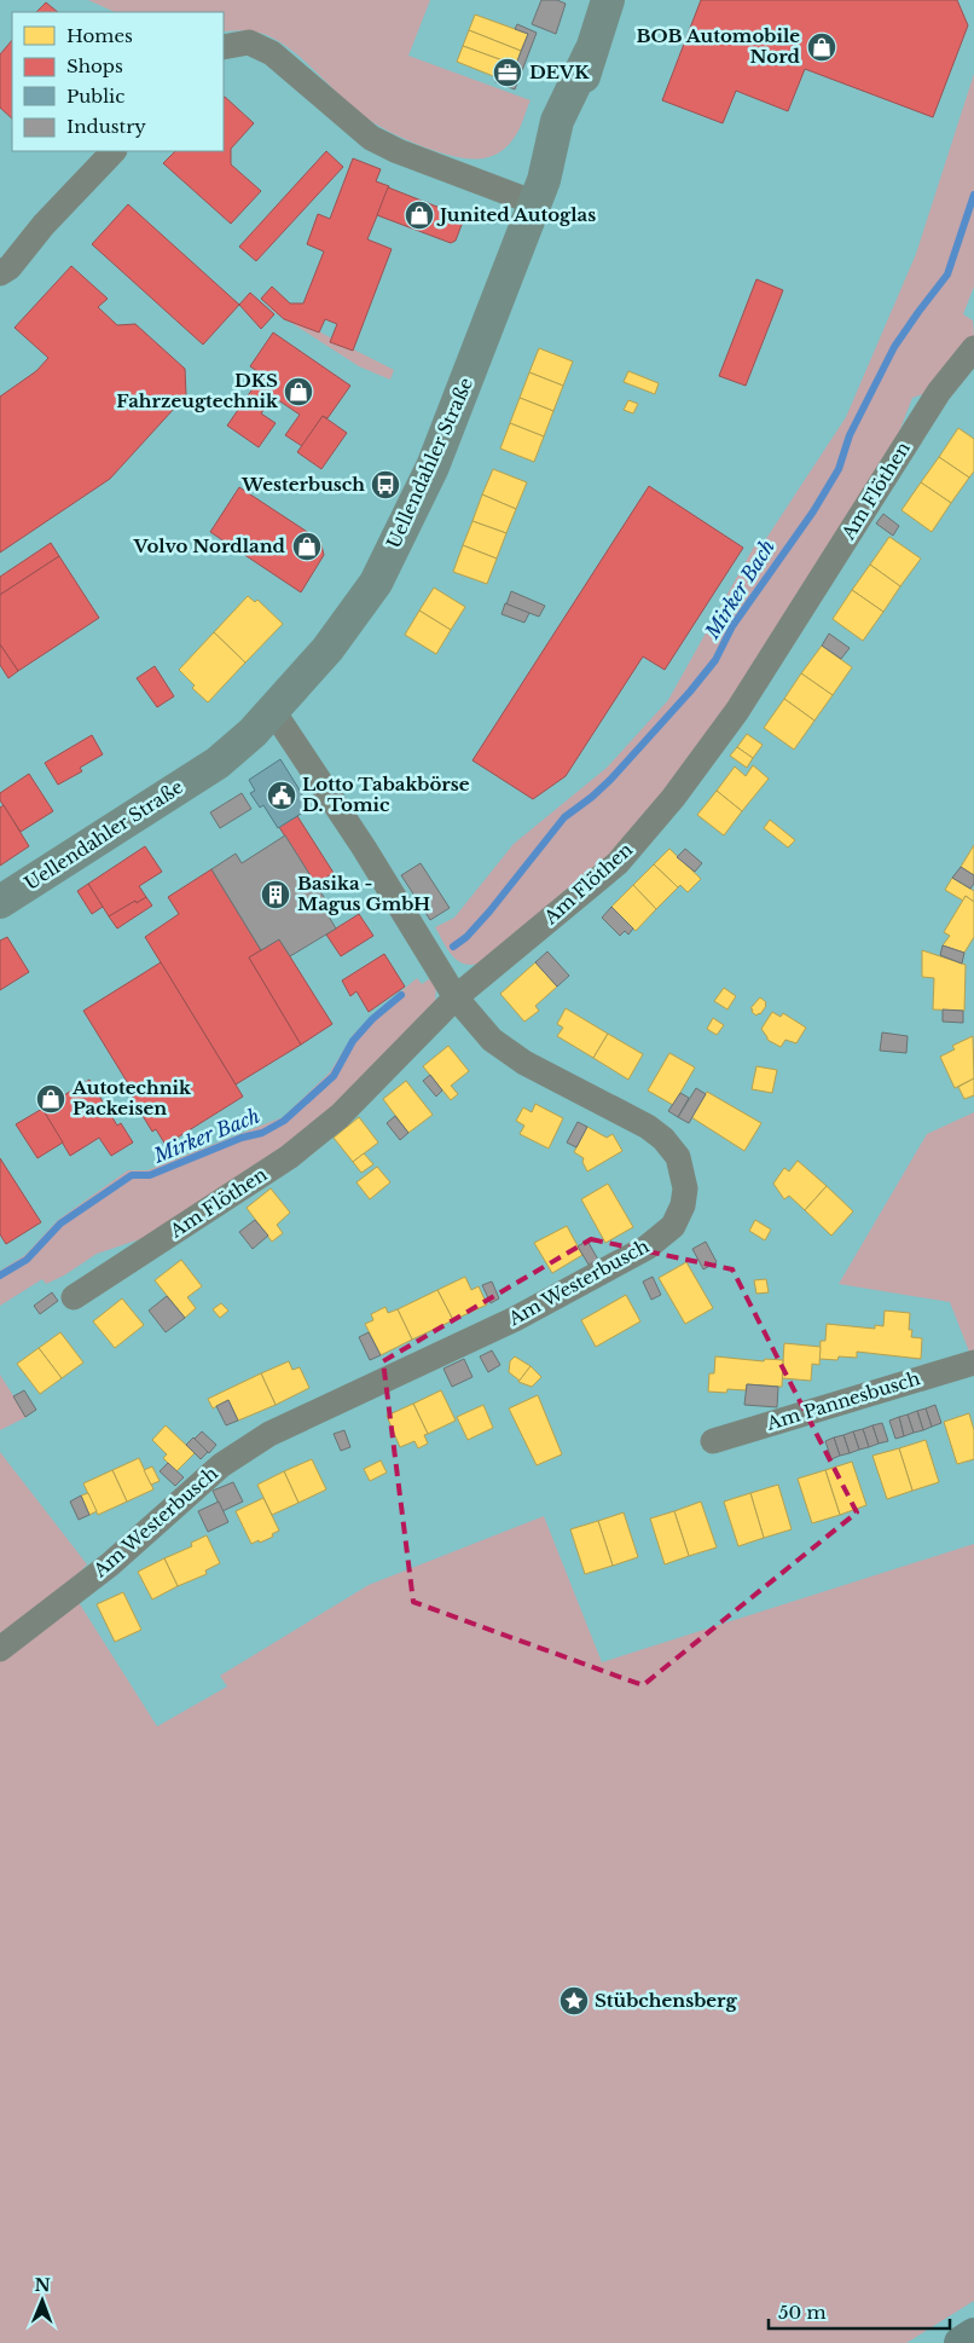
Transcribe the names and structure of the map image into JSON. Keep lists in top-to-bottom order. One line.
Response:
{"streets":{"main road":["Uellendahler Straße"],"street":["Am Flöthen","Am Westerbusch","Am Pannesbusch"]},"crossings":[["Uellendahler Straße","Am Westerbusch"],["Am Flöthen","Am Westerbusch"]],"water":["Mirker Bach"],"places":{"shop":["BOB Automobile Nord","Junited Autoglas","DKS Fahrzeugtechnik","Volvo Nordland","Autotechnik Packeisen"],"office":["DEVK"],"bus stop":["Westerbusch"],"public building":["Lotto Tabakbörse D. Tomic"],"building":["Basika - Magus GmbH"],"place":["Stübchensberg"]},"legend":["Homes","Shops","Public","Industry"],"scale_bar":"50 m","north":"top"}
